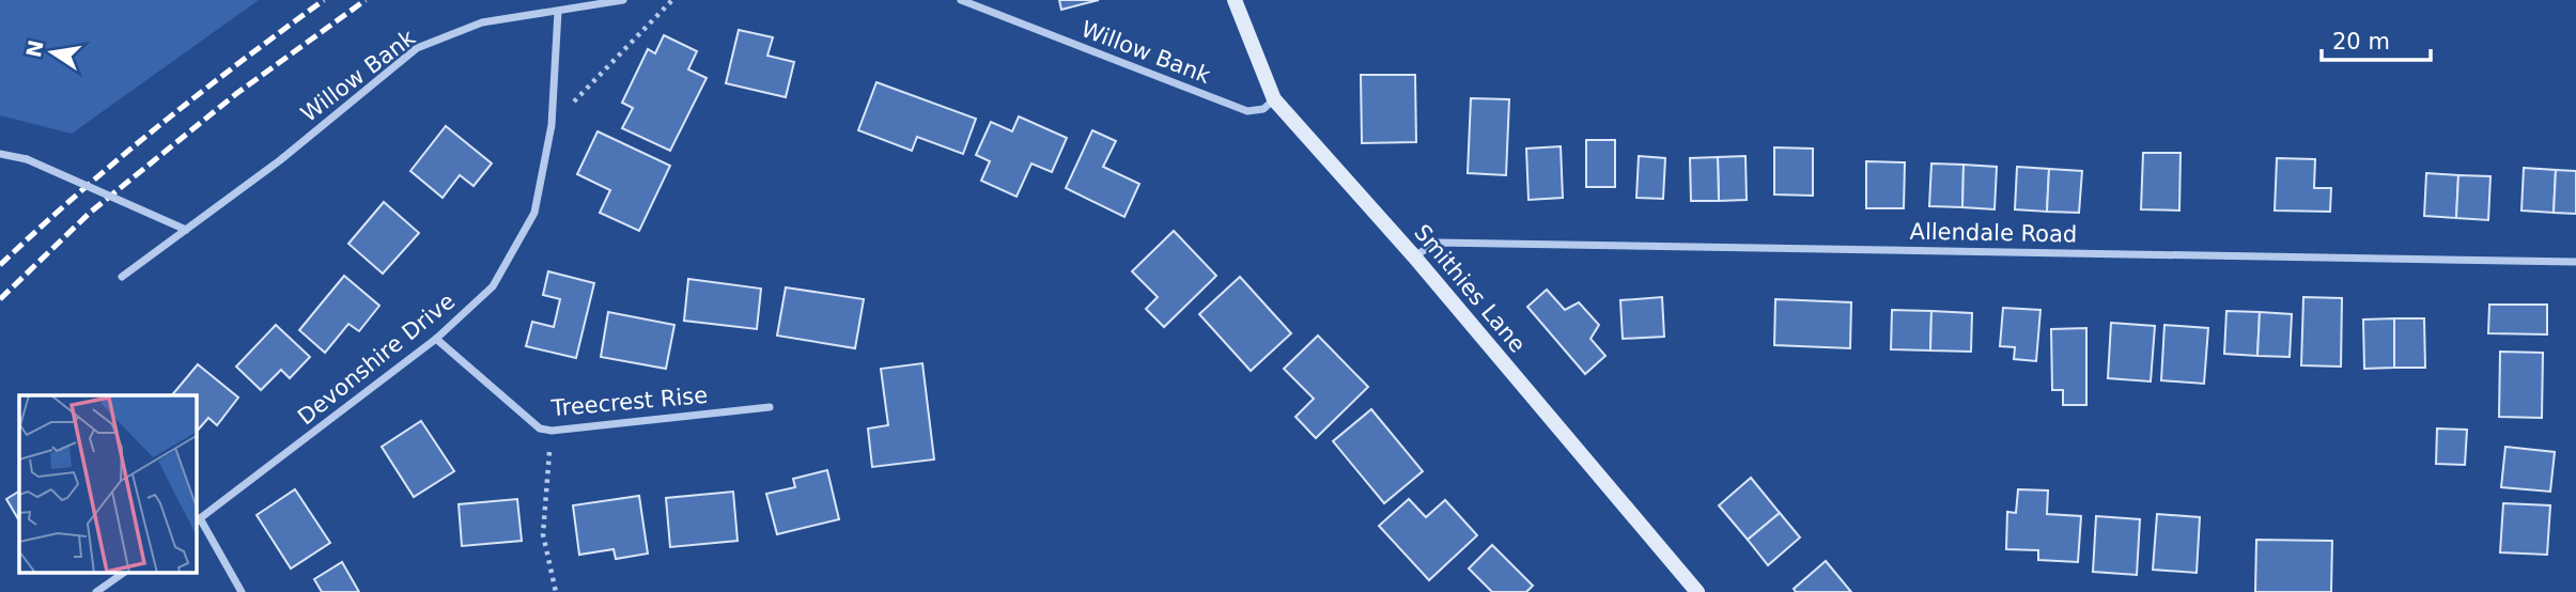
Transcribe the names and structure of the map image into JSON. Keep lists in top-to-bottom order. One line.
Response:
{"streets":{"street":["Willow Bank","Allendale Road","Smithies Lane","Devonshire Drive","Treecrest Rise"]},"crossings":[["Willow Bank","Smithies Lane"],["Willow Bank","Devonshire Drive"],["Allendale Road","Smithies Lane"],["Devonshire Drive","Treecrest Rise"]],"scale_bar":"20 m","north":"left"}
